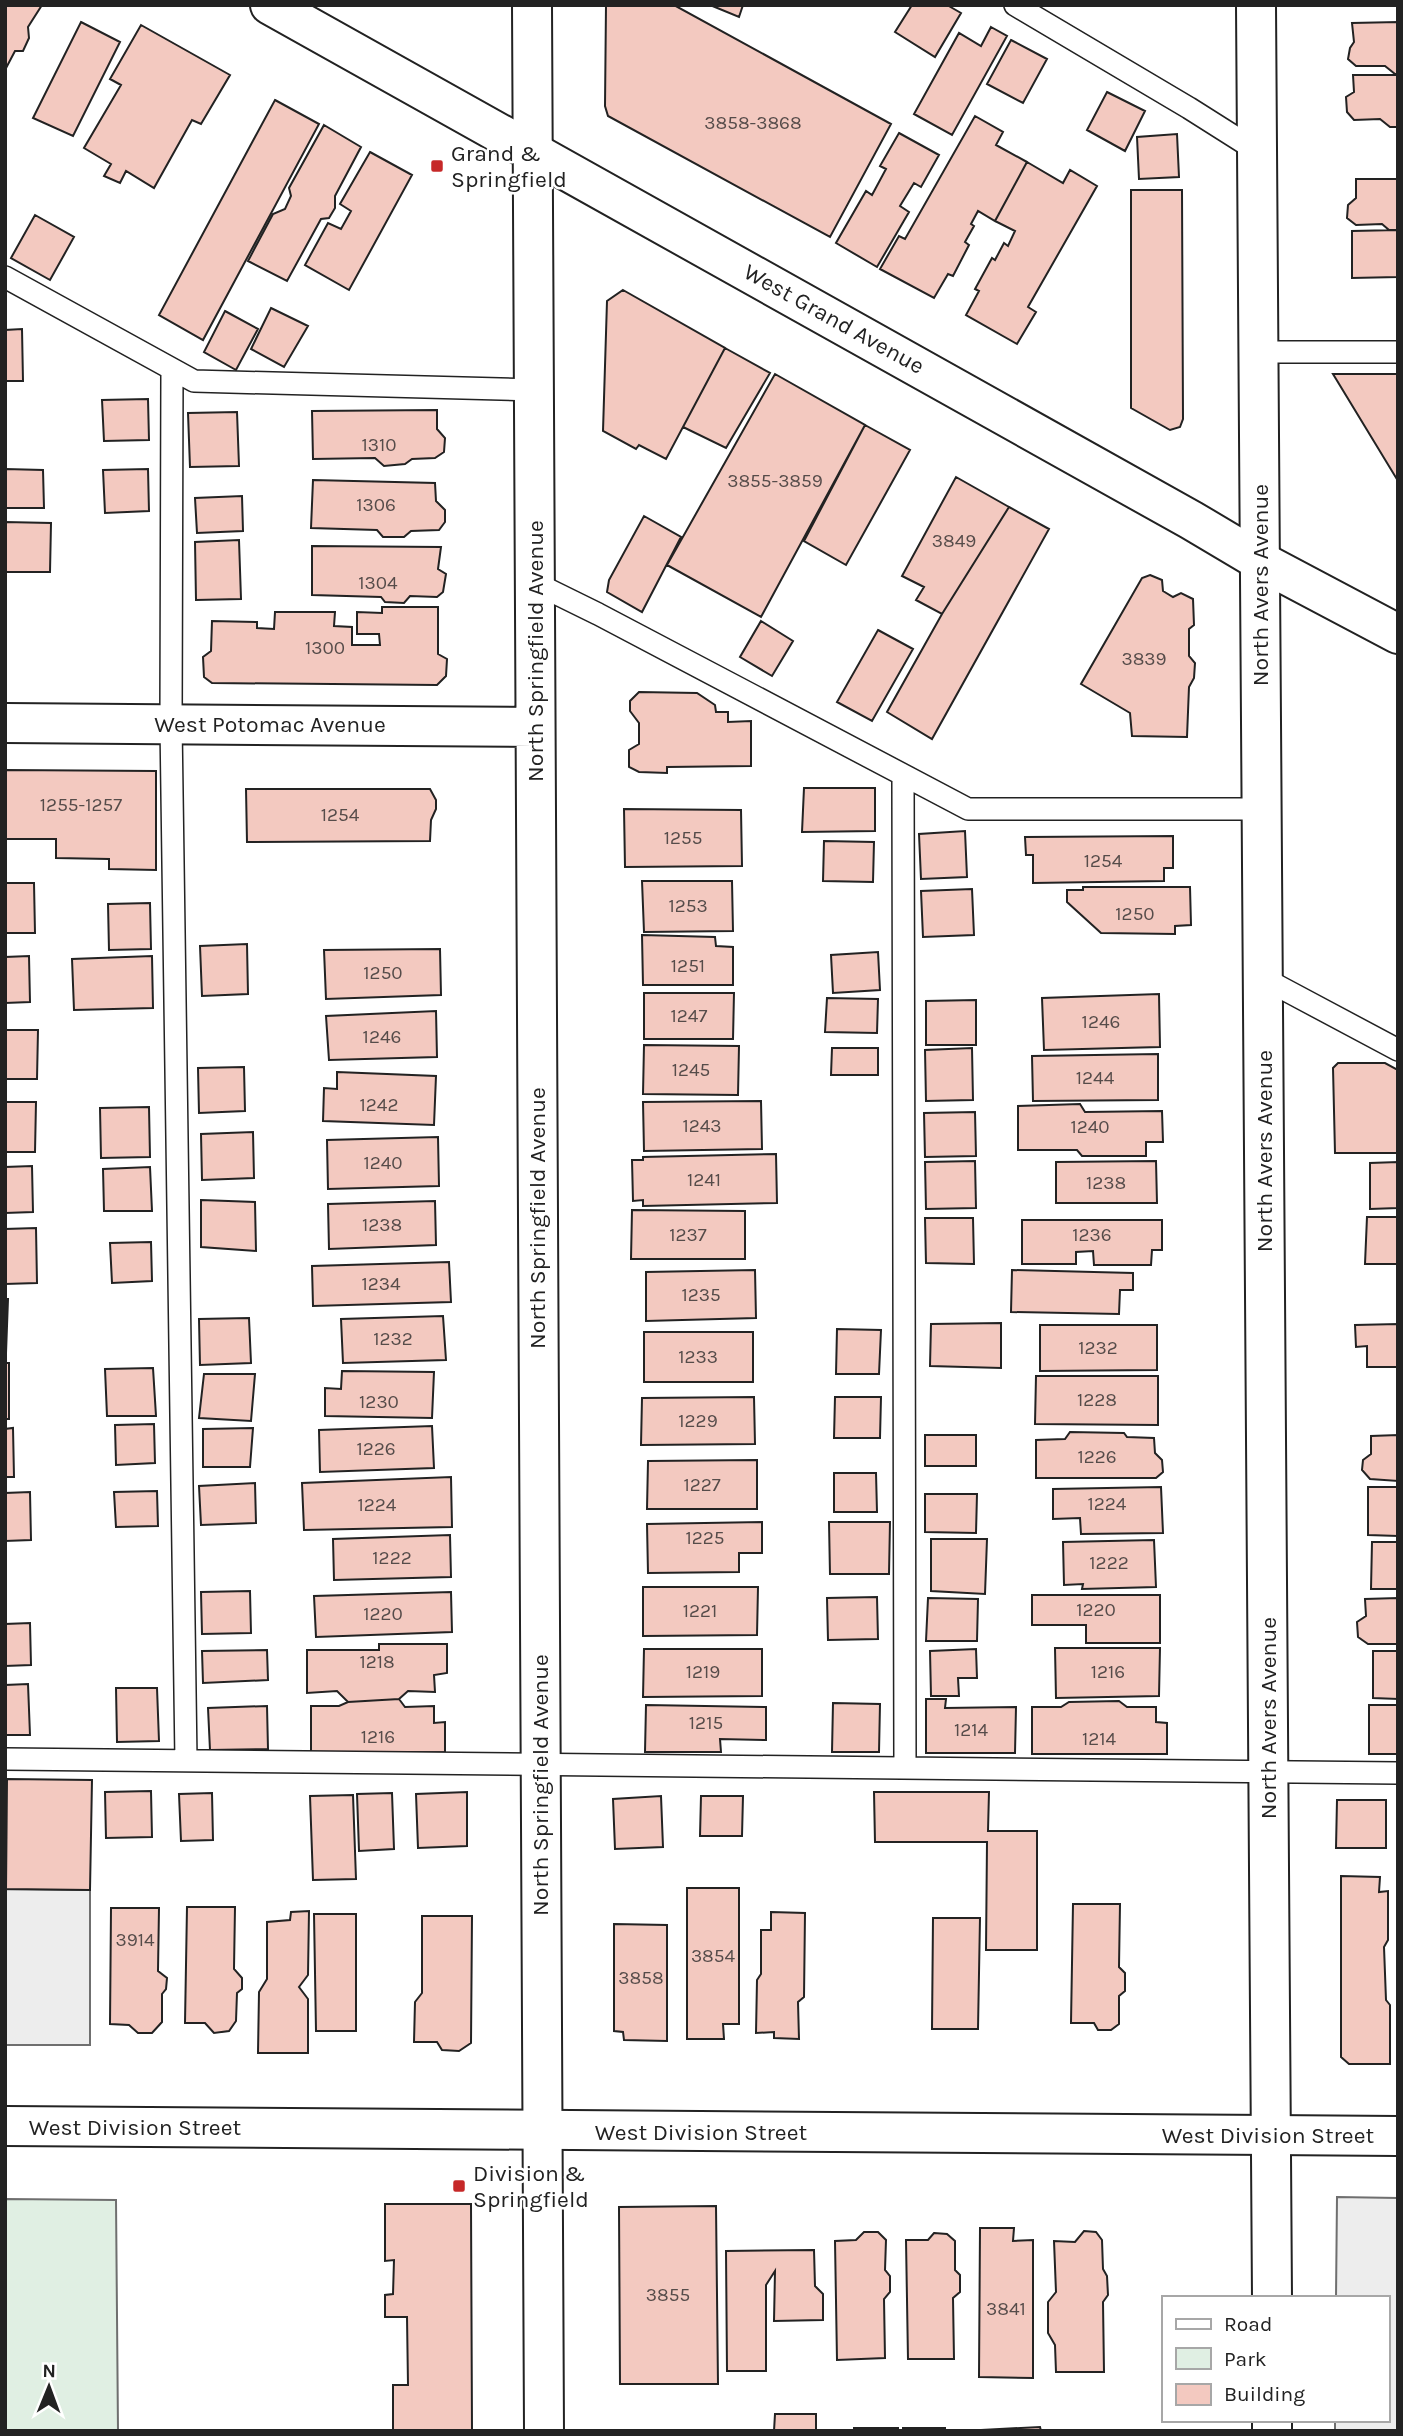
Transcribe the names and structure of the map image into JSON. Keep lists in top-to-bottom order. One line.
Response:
{"streets":{"street":["West Grand Avenue","North Avers Avenue","North Springfield Avenue","West Potomac Avenue","West Division Street"]},"crossings":[["West Grand Avenue","North Avers Avenue"],["West Grand Avenue","North Springfield Avenue"],["North Avers Avenue","West Division Street"],["North Springfield Avenue","West Potomac Avenue"],["North Springfield Avenue","West Division Street"]],"places":{"transit":["Grand & Springfield","Division & Springfield"]},"house_numbers":["3858-3868","1310","3855-3859","1306","3849","1304","1300","3839","1255-1257","1254","1255","1254","1253","1250","1251","1250","1247","1246","1246","1245","1244","1242","1243","1240","1240","1241","1238","1238","1237","1236","1234","1235","1232","1232","1233","1228","1230","1229","1226","1226","1227","1224","1224","1225","1222","1222","1220","1221","1220","1218","1219","1216","1215","1214","1216","1214","3914","3854","3858","3855","3841"],"legend":["Road","Park","Building"],"north":"top"}
